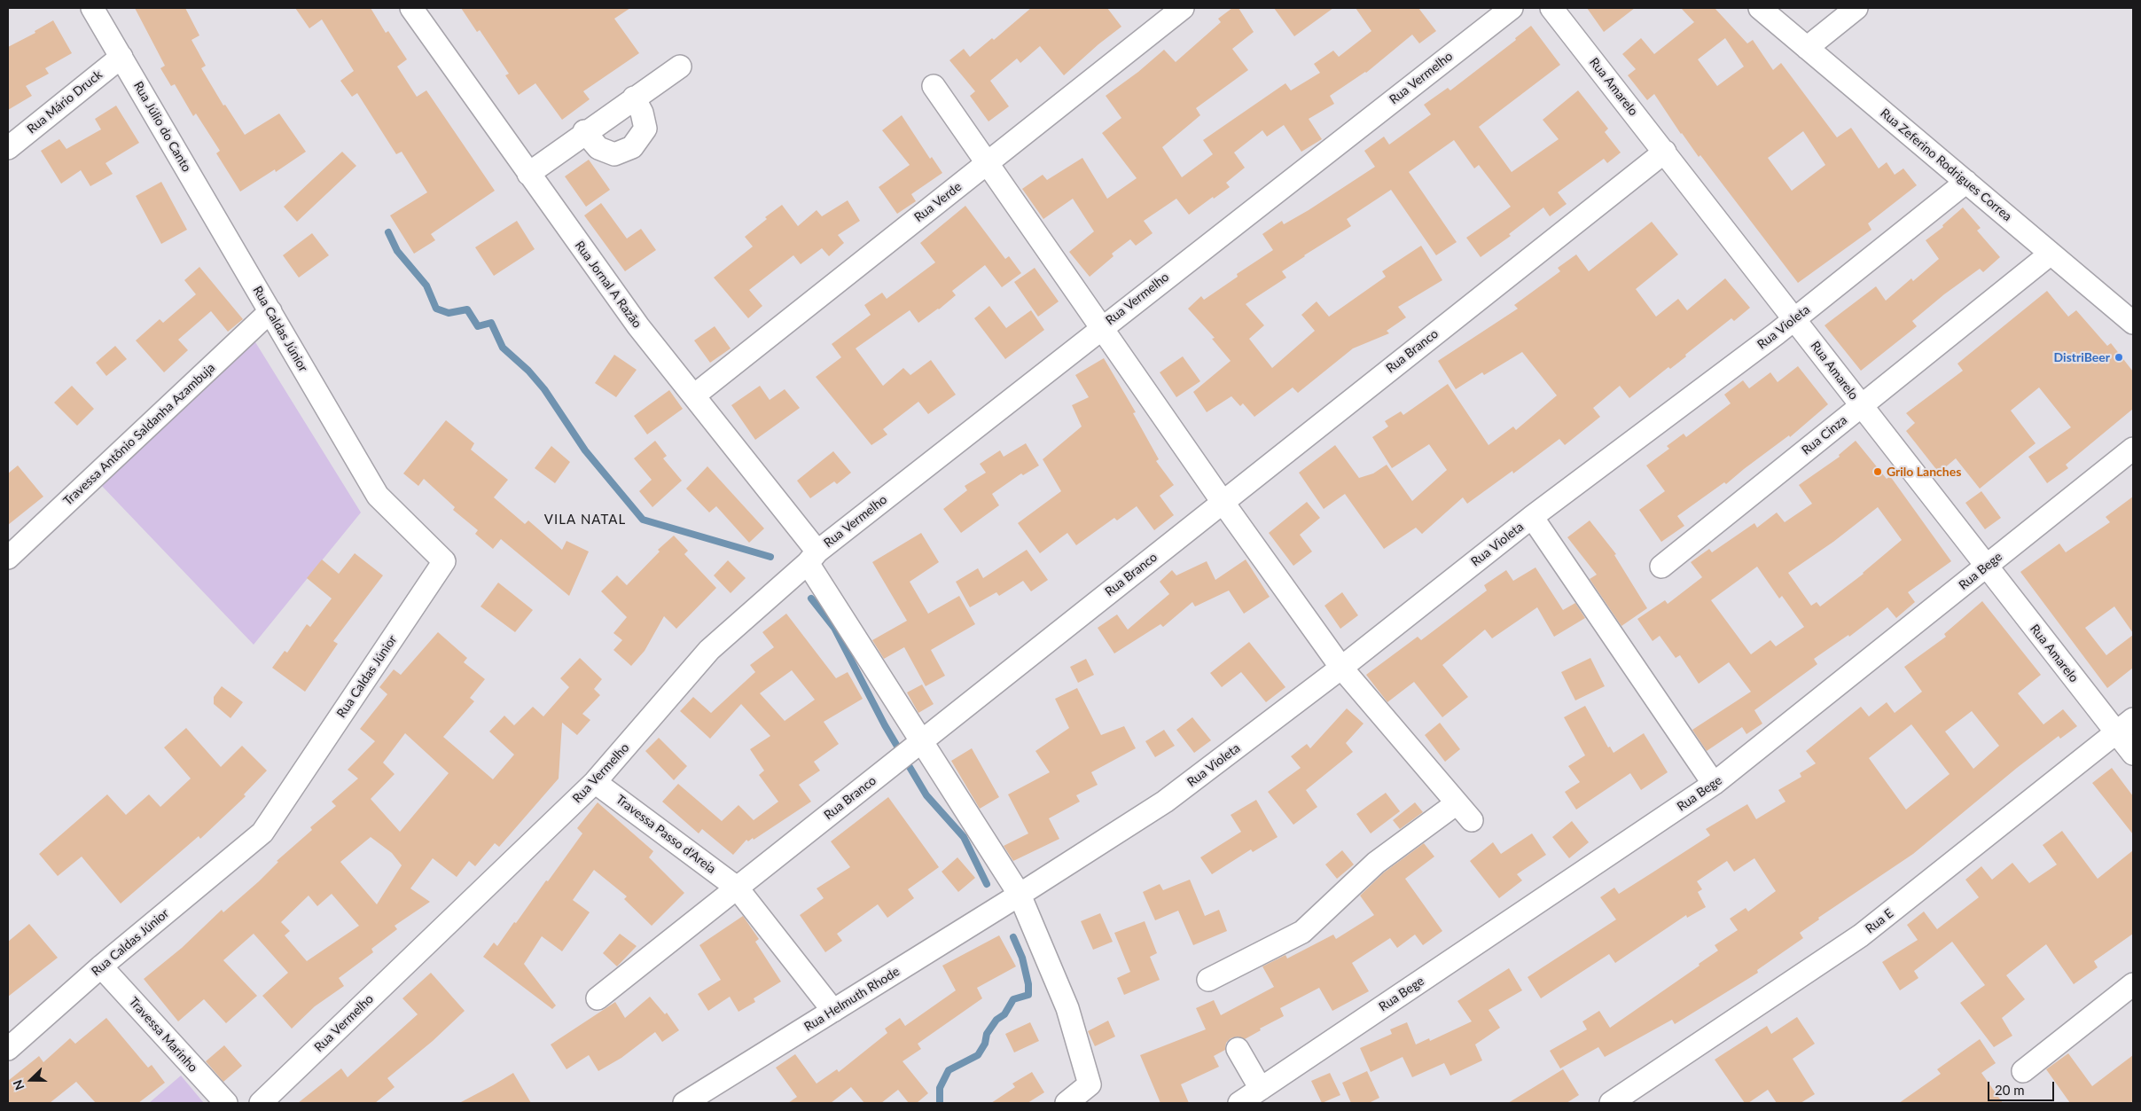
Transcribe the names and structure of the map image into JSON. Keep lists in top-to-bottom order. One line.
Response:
{"streets":{"street":["Rua Vermelho","Rua Amarelo","Rua Mário Druck","Rua Júlio do Canto","Rua Zeferino Rodrigues Correa","Rua Verde","Rua Jornal A Razão","Rua Violeta","Rua Caldas Júnior","Rua Branco","Travessa Antônio Saldanha Azambuja","Rua Cinza","Rua Bege","Travessa Passo d'Areia","Rua E","Rua Helmuth Rhode","Travessa Marinho"]},"crossings":[["Rua Vermelho","Rua Jornal A Razão"],["Rua Vermelho","Travessa Passo d'Areia"],["Rua Amarelo","Rua Violeta"],["Rua Amarelo","Rua Branco"],["Rua Amarelo","Rua Cinza"],["Rua Amarelo","Rua Bege"],["Rua Amarelo","Rua E"],["Rua Mário Druck","Rua Júlio do Canto"],["Rua Júlio do Canto","Rua Caldas Júnior"],["Rua Zeferino Rodrigues Correa","Rua Violeta"],["Rua Zeferino Rodrigues Correa","Rua Cinza"],["Rua Verde","Rua Jornal A Razão"],["Rua Jornal A Razão","Rua Violeta"],["Rua Jornal A Razão","Rua Branco"],["Rua Jornal A Razão","Rua Helmuth Rhode"],["Rua Violeta","Rua Helmuth Rhode"],["Rua Caldas Júnior","Travessa Antônio Saldanha Azambuja"],["Rua Caldas Júnior","Travessa Marinho"],["Rua Branco","Travessa Passo d'Areia"],["Travessa Passo d'Areia","Rua Helmuth Rhode"]],"districts":["VILA NATAL"],"places":["DistriBeer","Grilo Lanches"],"scale_bar":"20 m","north":"left"}
